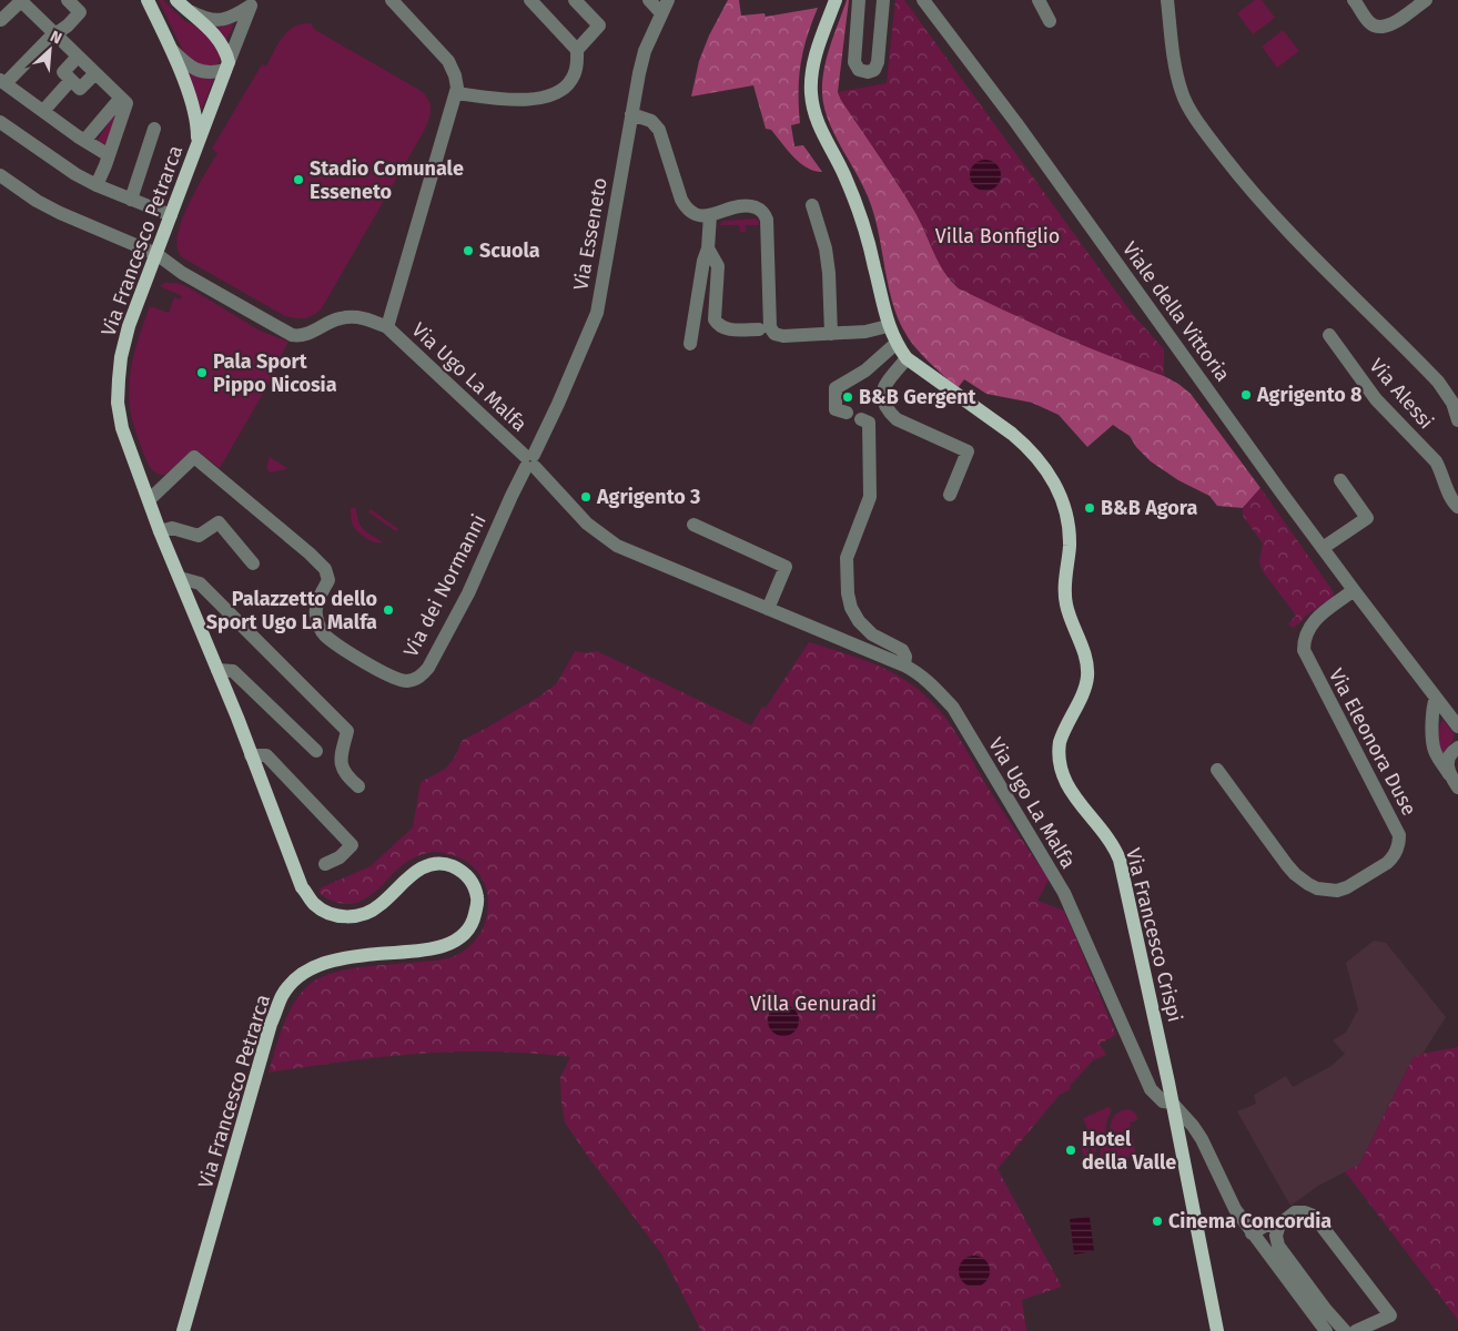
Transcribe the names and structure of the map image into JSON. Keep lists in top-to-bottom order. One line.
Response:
{"streets":{"main road":["Via Francesco Petrarca","Via Francesco Crispi"],"street":["Via Esseneto","Viale della Vittoria","Via Ugo La Malfa","Via Alessi","Via dei Normanni","Via Eleonora Duse"]},"crossings":[["Via Esseneto","Via Ugo La Malfa"],["Via Esseneto","Via dei Normanni"],["Via Francesco Petrarca","Via dei Normanni"],["Viale della Vittoria","Via Eleonora Duse"],["Via Ugo La Malfa","Via dei Normanni"],["Via Ugo La Malfa","Via Francesco Crispi"]],"parks":["Villa Bonfiglio","Villa Genuradi"],"places":["Stadio Comunale Esseneto","Scuola","Pala Sport Pippo Nicosia","Agrigento 8","B&B Gergent","Agrigento 3","B&B Agora","Palazzetto dello Sport Ugo La Malfa","Hotel della Valle","Cinema Concordia"],"north":"top right"}
